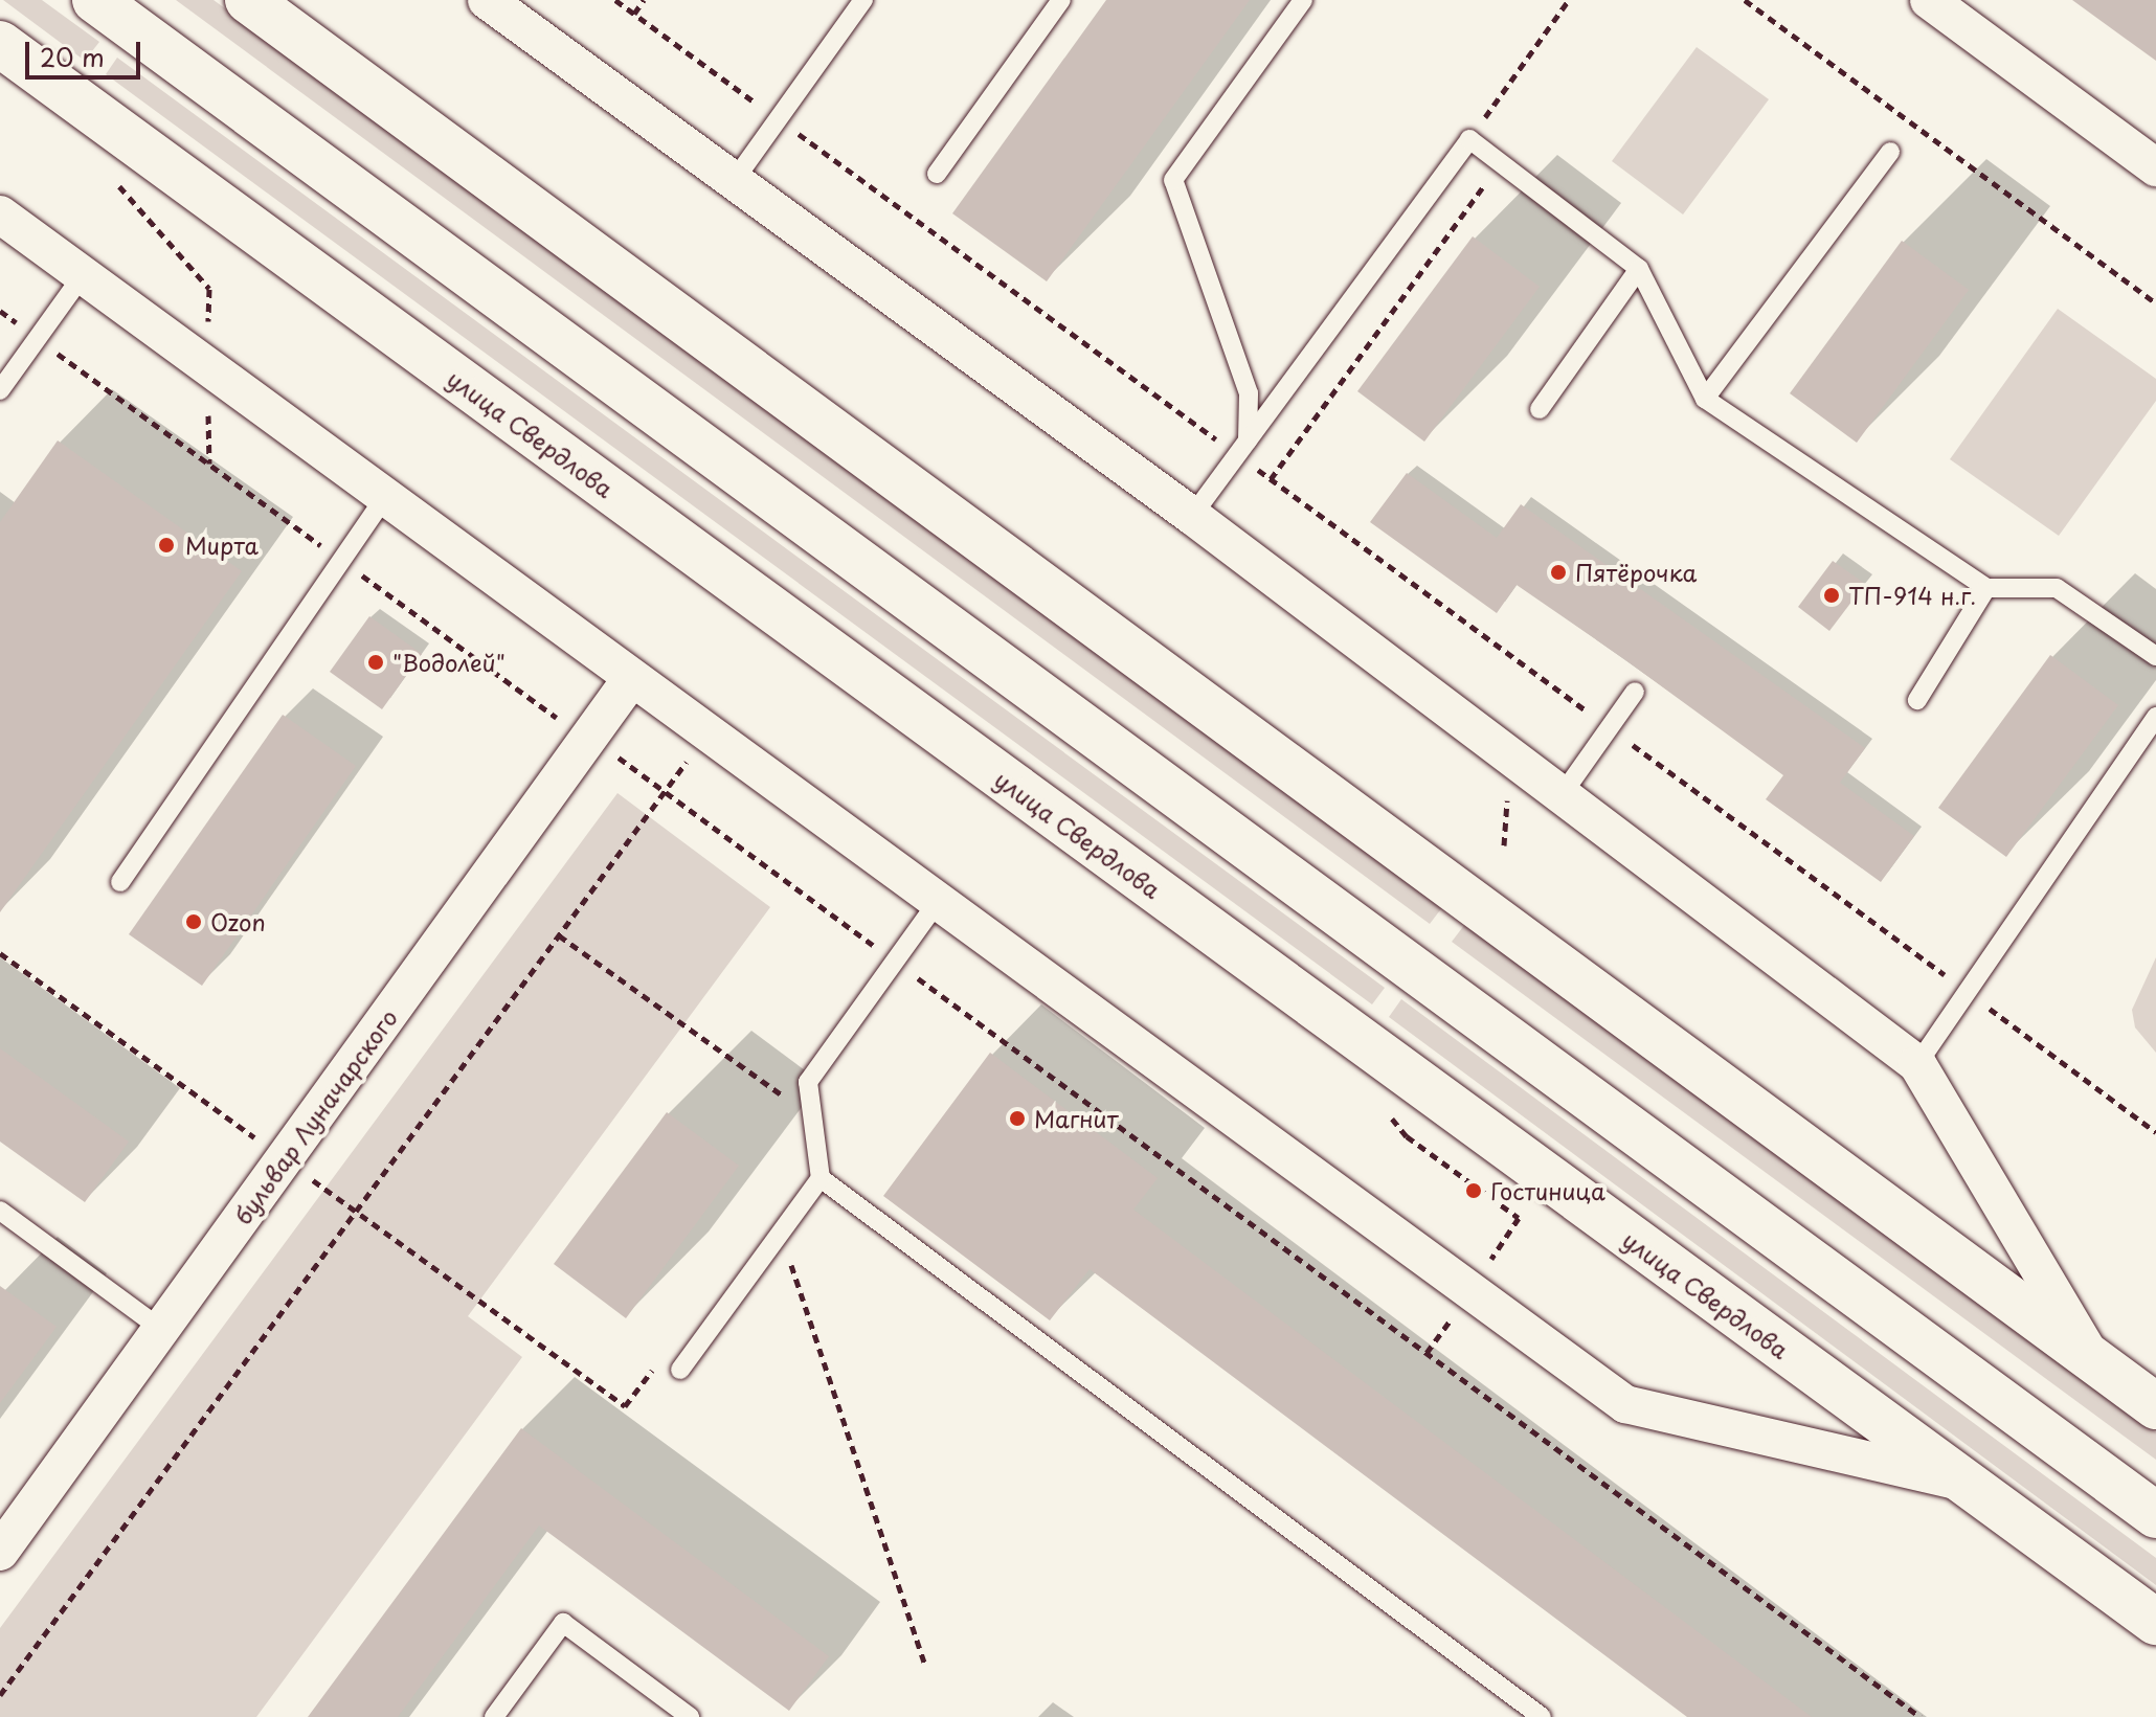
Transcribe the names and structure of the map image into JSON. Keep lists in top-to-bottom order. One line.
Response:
{"streets":{"main road":["улица Свердлова"],"street":["бульвар Луначарского"]},"places":["Мирта","Пятёрочка","ТП-914 н.г.","\"Водолей\"","Ozon","Магнит","Гостиница"],"scale_bar":"20 m"}
